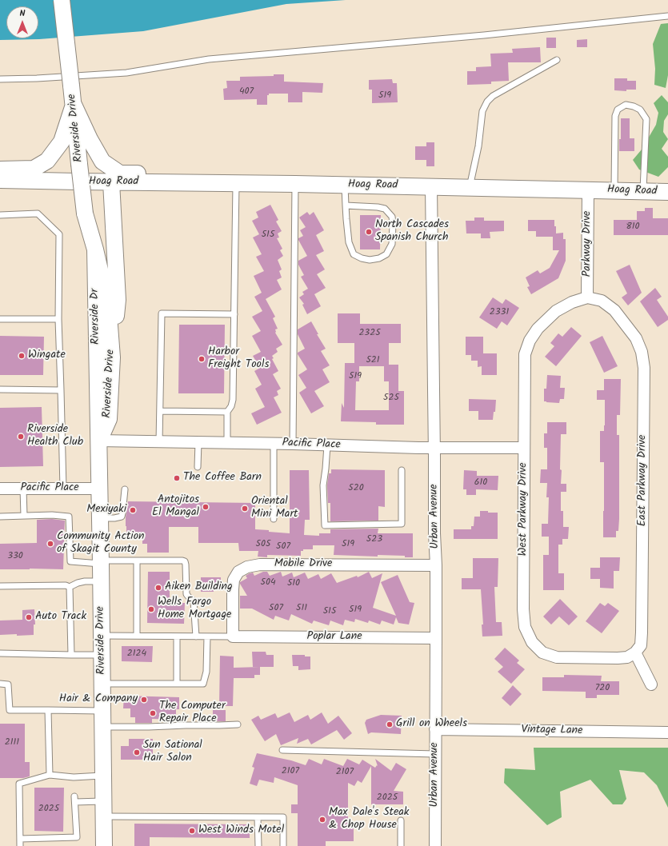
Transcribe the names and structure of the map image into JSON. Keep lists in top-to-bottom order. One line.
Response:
{"streets":{"main road":["Riverside Drive","Hoag Road","Riverside Dr"],"street":["Parkway Drive","Pacific Place","East Parkway Drive","West Parkway Drive","Urban Avenue","Mobile Drive","Poplar Lane","Vintage Lane"]},"crossings":[["Riverside Drive","Riverside Dr"],["Riverside Drive","Pacific Place"],["Hoag Road","Parkway Drive"],["Hoag Road","Urban Avenue"],["Parkway Drive","East Parkway Drive"],["Parkway Drive","West Parkway Drive"],["Riverside Dr","Pacific Place"],["Pacific Place","West Parkway Drive"],["Pacific Place","Urban Avenue"],["East Parkway Drive","West Parkway Drive"],["Urban Avenue","Mobile Drive"],["Urban Avenue","Poplar Lane"],["Urban Avenue","Vintage Lane"],["Mobile Drive","Poplar Lane"]],"places":["North Cascades Spanish Church","Wingate","Harbor Freight Tools","Riverside Health Club","The Coffee Barn","Antojitos El Mangal","Oriental Mini Mart","Mexiyaki","Community Action of Skagit County","Aiken Building","Wells Fargo Home Mortgage","Auto Track","Hair & Company","The Computer Repair Place","Grill on Wheels","Sun Sational Hair Salon","Max Dale's Steak & Chop House","West Winds Motel"],"house_numbers":["407","519","810","515","2331","2325","521","519","525","610","520","523","505","519","507","330","504","510","507","511","519","515","2124","720","2111","2107","2107","2025","2025"],"north":"top"}
